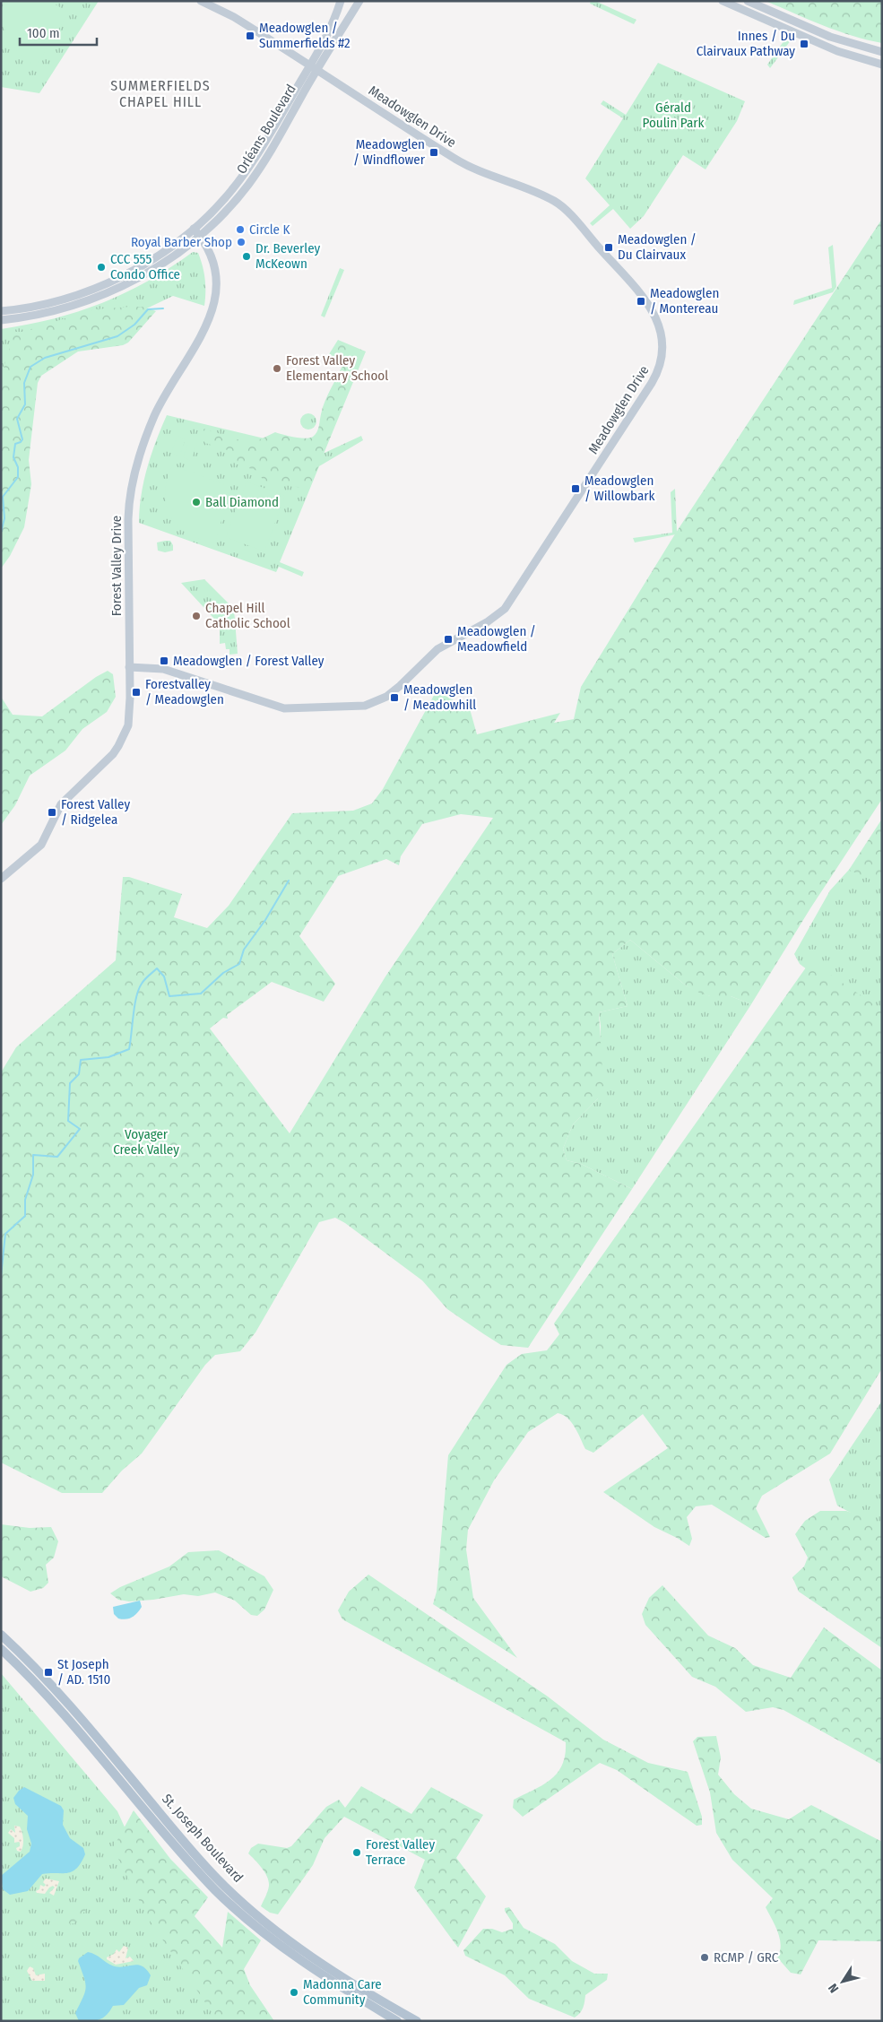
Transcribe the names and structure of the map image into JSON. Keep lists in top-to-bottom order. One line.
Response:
{"streets":{"main road":["St. Joseph Boulevard"],"street":["Meadowglen Drive","Orléans Boulevard","Forest Valley Drive"]},"crossings":[["Meadowglen Drive","Orléans Boulevard"],["Meadowglen Drive","Forest Valley Drive"],["Orléans Boulevard","Forest Valley Drive"]],"districts":["SUMMERFIELDS CHAPEL HILL"],"parks":["Gérald Poulin Park","Voyager Creek Valley"],"places":{"transit":["Meadowglen / Summerfields #2","Innes / Du Clairvaux Pathway","Meadowglen / Windflower","Meadowglen / Du Clairvaux","Meadowglen / Montereau","Meadowglen / Willowbark","Meadowglen / Meadowfield","Meadowglen / Forest Valley","Forestvalley / Meadowglen","Meadowglen / Meadowhill","Forest Valley / Ridgelea","St Joseph / AD. 1510"],"other":["Circle K","Royal Barber Shop","Dr. Beverley McKeown","CCC 555 Condo Office","Forest Valley Elementary School","Ball Diamond","Chapel Hill Catholic School","Forest Valley Terrace","RCMP / GRC","Madonna Care Community"]},"scale_bar":"100 m","north":"bottom left"}
